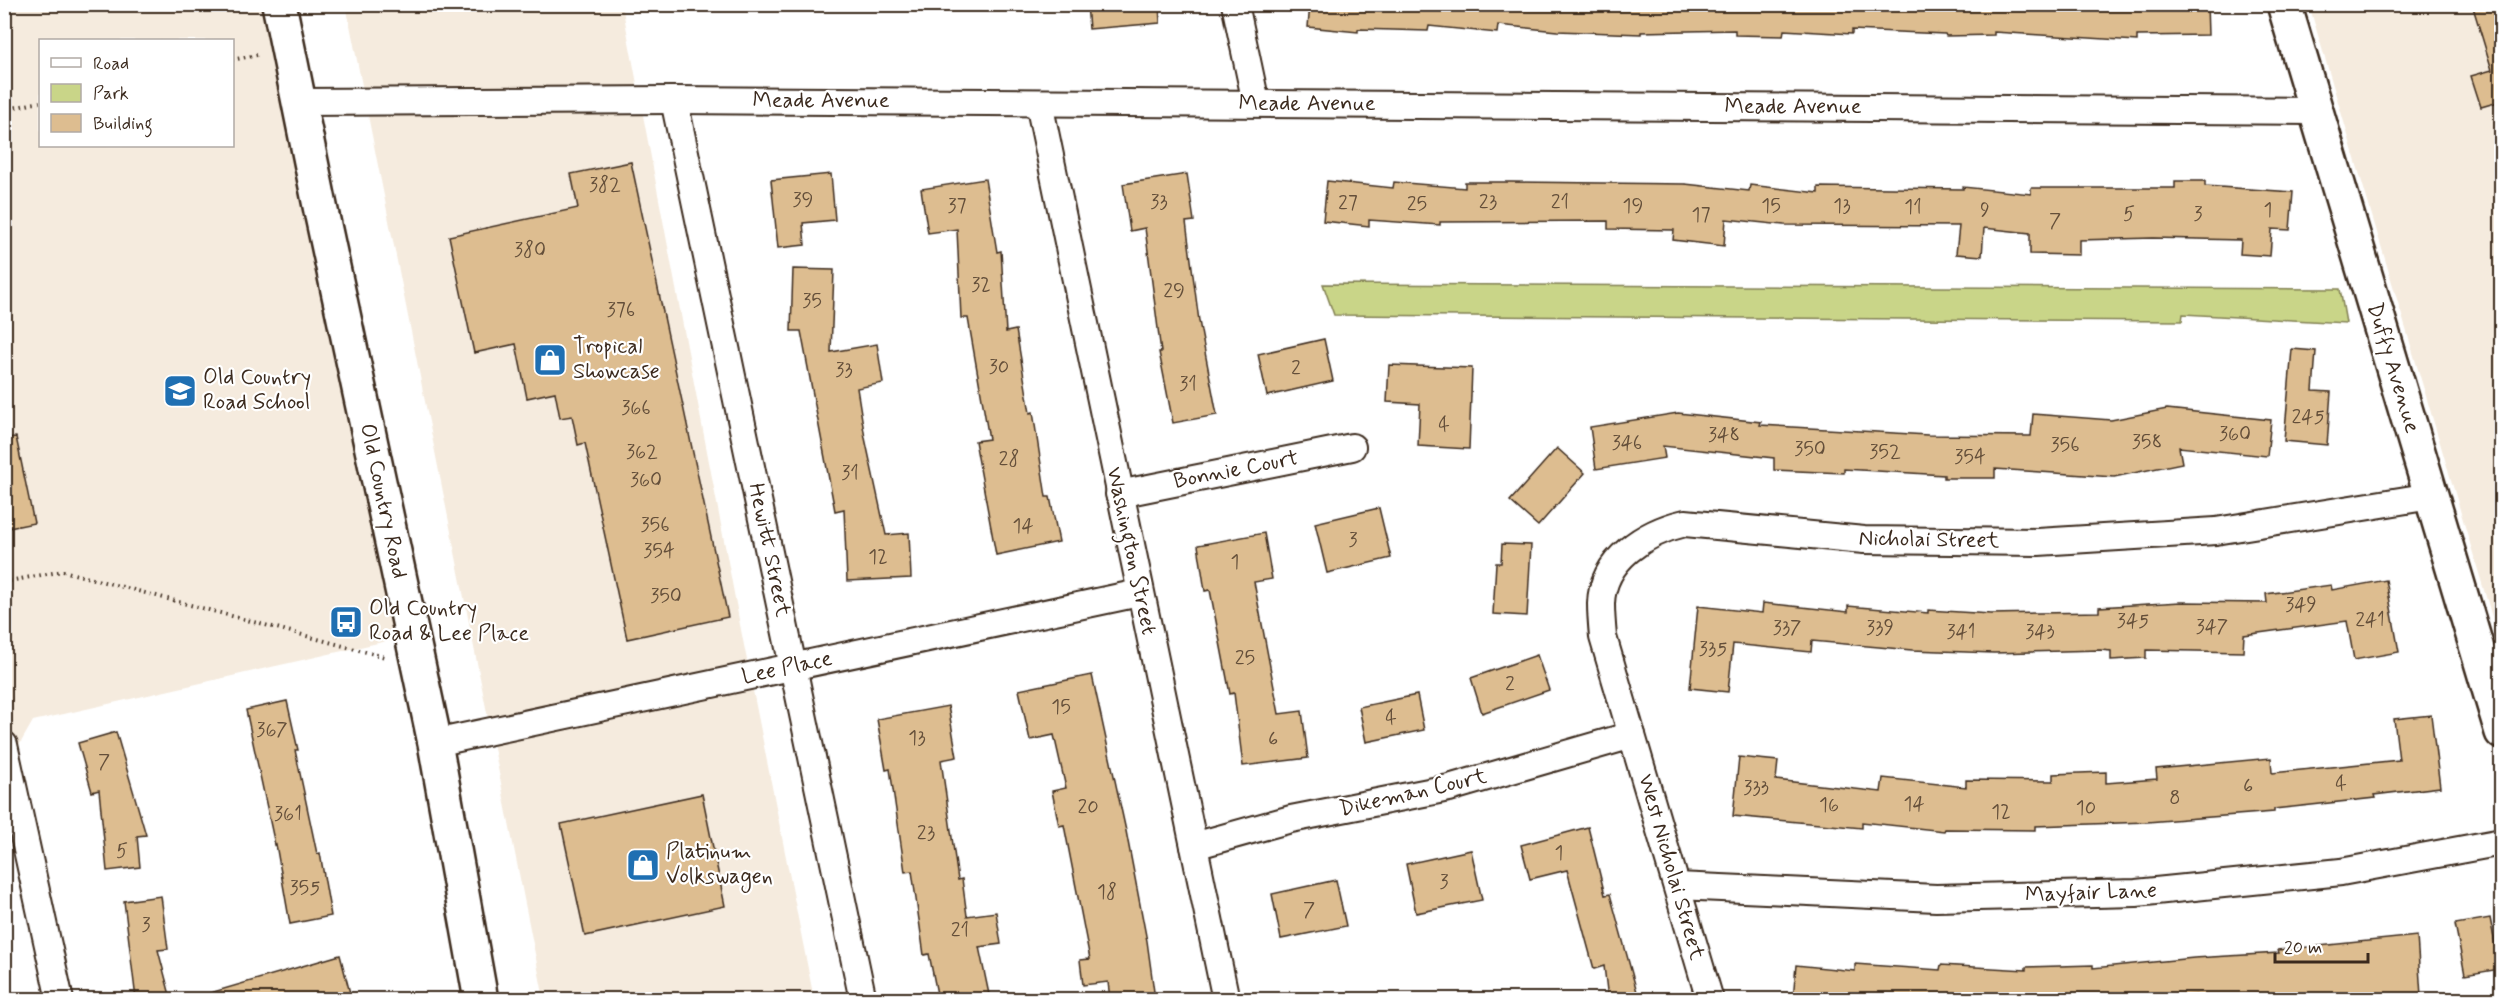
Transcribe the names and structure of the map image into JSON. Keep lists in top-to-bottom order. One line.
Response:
{"streets":{"main road":["Duffy Avenue","Old Country Road"],"street":["Meade Avenue","Bonnie Court","Nicholai Street","Hewitt Street","Washington Street","Lee Place","Dikeman Court","West Nicholai Street","Mayfair Lane"]},"crossings":[["Meade Avenue","Duffy Avenue"],["Meade Avenue","Old Country Road"],["Meade Avenue","Hewitt Street"],["Meade Avenue","Washington Street"],["Duffy Avenue","Nicholai Street"],["Bonnie Court","Washington Street"],["Old Country Road","Lee Place"],["Nicholai Street","Dikeman Court"],["Nicholai Street","West Nicholai Street"],["Hewitt Street","Lee Place"],["Washington Street","Lee Place"],["Washington Street","Dikeman Court"],["Dikeman Court","West Nicholai Street"],["West Nicholai Street","Mayfair Lane"]],"places":{"shop":["Tropical Showcase","Platinum Volkswagen"],"school or university":["Old Country Road School"],"bus stop":["Old Country Road & Lee Place"]},"house_numbers":["382","39","33","23","21","27","25","37","19","15","13","11","9","1","5","3","17","7","380","32","29","35","376","30","2","33","31","366","245","4","360","348","358","346","356","350","362","352","354","28","31","360","356","14","3","354","12","1","350","349","241","345","347","337","339","341","343","335","25","2","15","4","367","13","6","7","4","6","333","8","14","16","20","10","12","361","23","5","1","3","355","18","7","3","21"],"legend":["Road","Park","Building"],"scale_bar":"20 m"}
